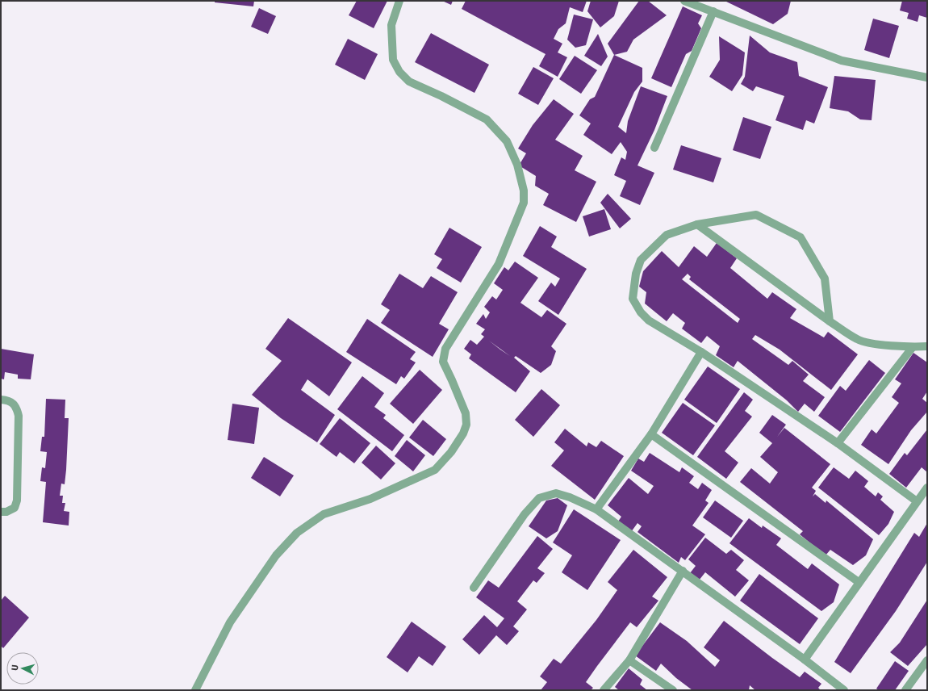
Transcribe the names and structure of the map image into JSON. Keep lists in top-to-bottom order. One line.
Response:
{"north":"left"}
